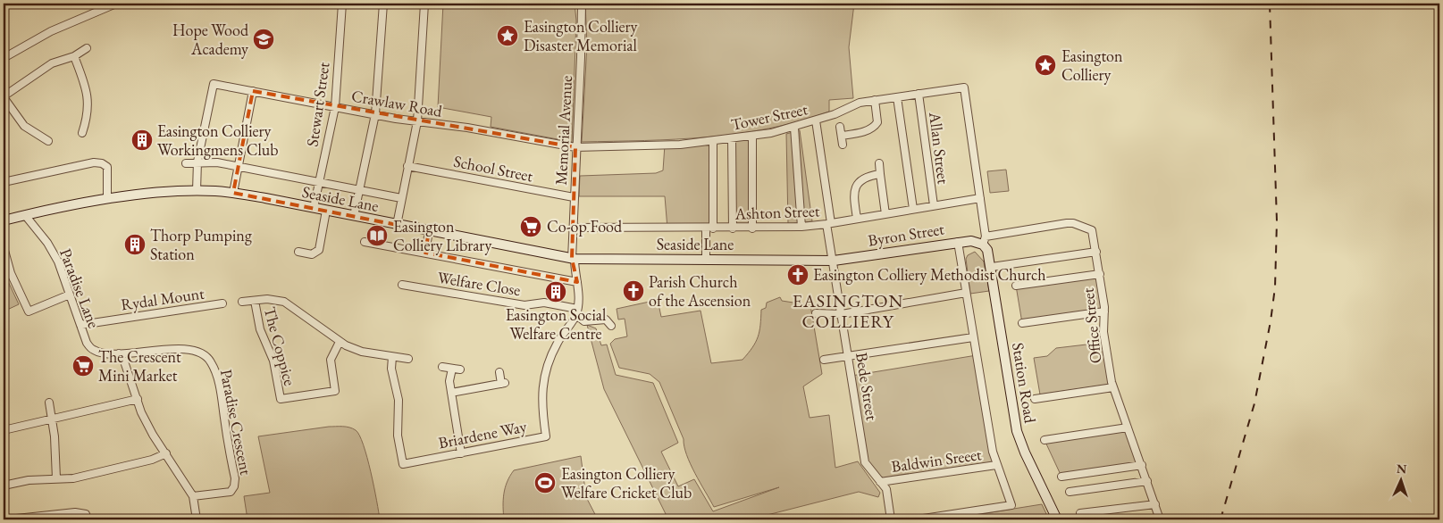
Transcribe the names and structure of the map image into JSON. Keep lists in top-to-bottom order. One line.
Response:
{"streets":{"main road":["Seaside Lane","Byron Street","Station Road"],"street":["Crawlaw Road","Stewart Street","Tower Street","Memorial Avenue","Allan Street","School Street","Ashton Street","Welfare Close","Paradise Lane","Rydal Mount","Office Street","The Coppice","Bede Street","Paradise Crescent","Briardene Way","Baldwin Sreeet"]},"crossings":[["Crawlaw Road","Stewart Street"],["Crawlaw Road","Tower Street"],["Crawlaw Road","Memorial Avenue"],["Stewart Street","Seaside Lane"],["Tower Street","Memorial Avenue"],["Tower Street","Allan Street"],["Tower Street","Ashton Street"],["Tower Street","Bede Street"],["Memorial Avenue","School Street"],["Memorial Avenue","Seaside Lane"],["Memorial Avenue","Ashton Street"],["Memorial Avenue","Welfare Close"],["Memorial Avenue","Briardene Way"],["Allan Street","Ashton Street"],["Seaside Lane","Byron Street"],["Seaside Lane","Paradise Lane"],["Seaside Lane","Bede Street"],["Ashton Street","Bede Street"],["Byron Street","Office Street"],["Byron Street","Station Road"],["Byron Street","Bede Street"],["Welfare Close","Briardene Way"],["Paradise Lane","Rydal Mount"],["Paradise Lane","Paradise Crescent"],["Office Street","Station Road"],["The Coppice","Briardene Way"],["Bede Street","Baldwin Sreeet"]],"districts":["EASINGTON COLLIERY"],"places":{"place":["Easington Colliery Disaster Memorial","Easington Colliery"],"school or university":["Hope Wood Academy"],"building":["Easington Colliery Workingmens Club","Thorp Pumping Station","Easington Social Welfare Centre"],"supermarket":["Co-op Food","The Crescent Mini Market"],"library":["Easington Colliery Library"],"church":["Easington Colliery Methodist Church","Parish Church of the Ascension"],"sports":["Easington Colliery Welfare Cricket Club"]},"north":"top"}
